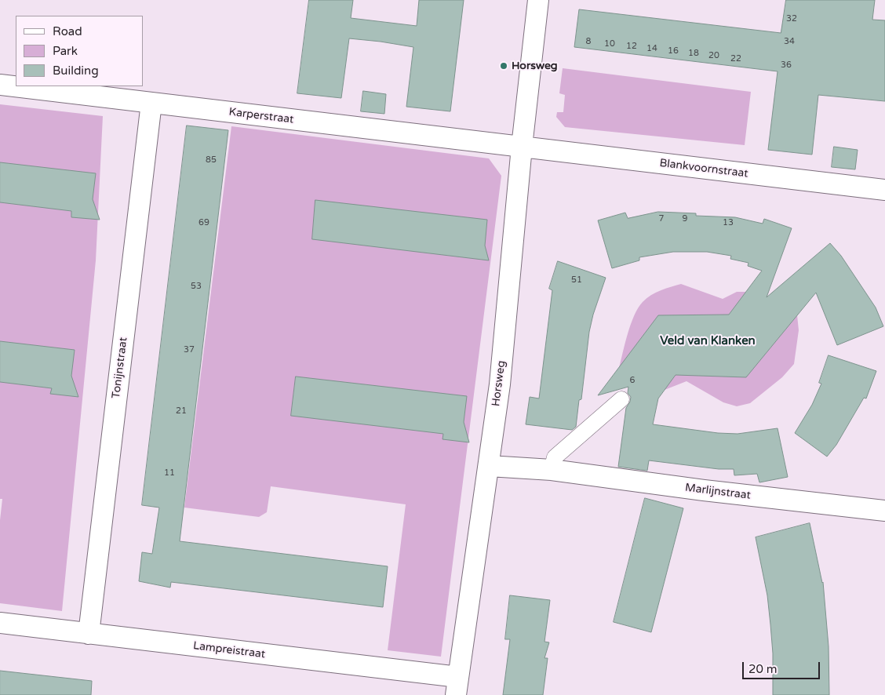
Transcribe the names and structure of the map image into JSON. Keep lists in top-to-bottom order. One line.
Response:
{"streets":{"street":["Karperstraat","Blankvoornstraat","Tonijnstraat","Horsweg","Marlijnstraat","Lampreistraat"]},"crossings":[["Karperstraat","Blankvoornstraat"],["Karperstraat","Tonijnstraat"],["Karperstraat","Horsweg"],["Blankvoornstraat","Horsweg"],["Tonijnstraat","Lampreistraat"],["Horsweg","Marlijnstraat"],["Horsweg","Lampreistraat"]],"districts":["Veld van Klanken"],"places":["Horsweg"],"house_numbers":["32","8","34","10","12","14","16","18","20","22","36","85","7","9","69","13","51","53","37","6","21","11"],"legend":["Road","Park","Building"],"scale_bar":"20 m"}
